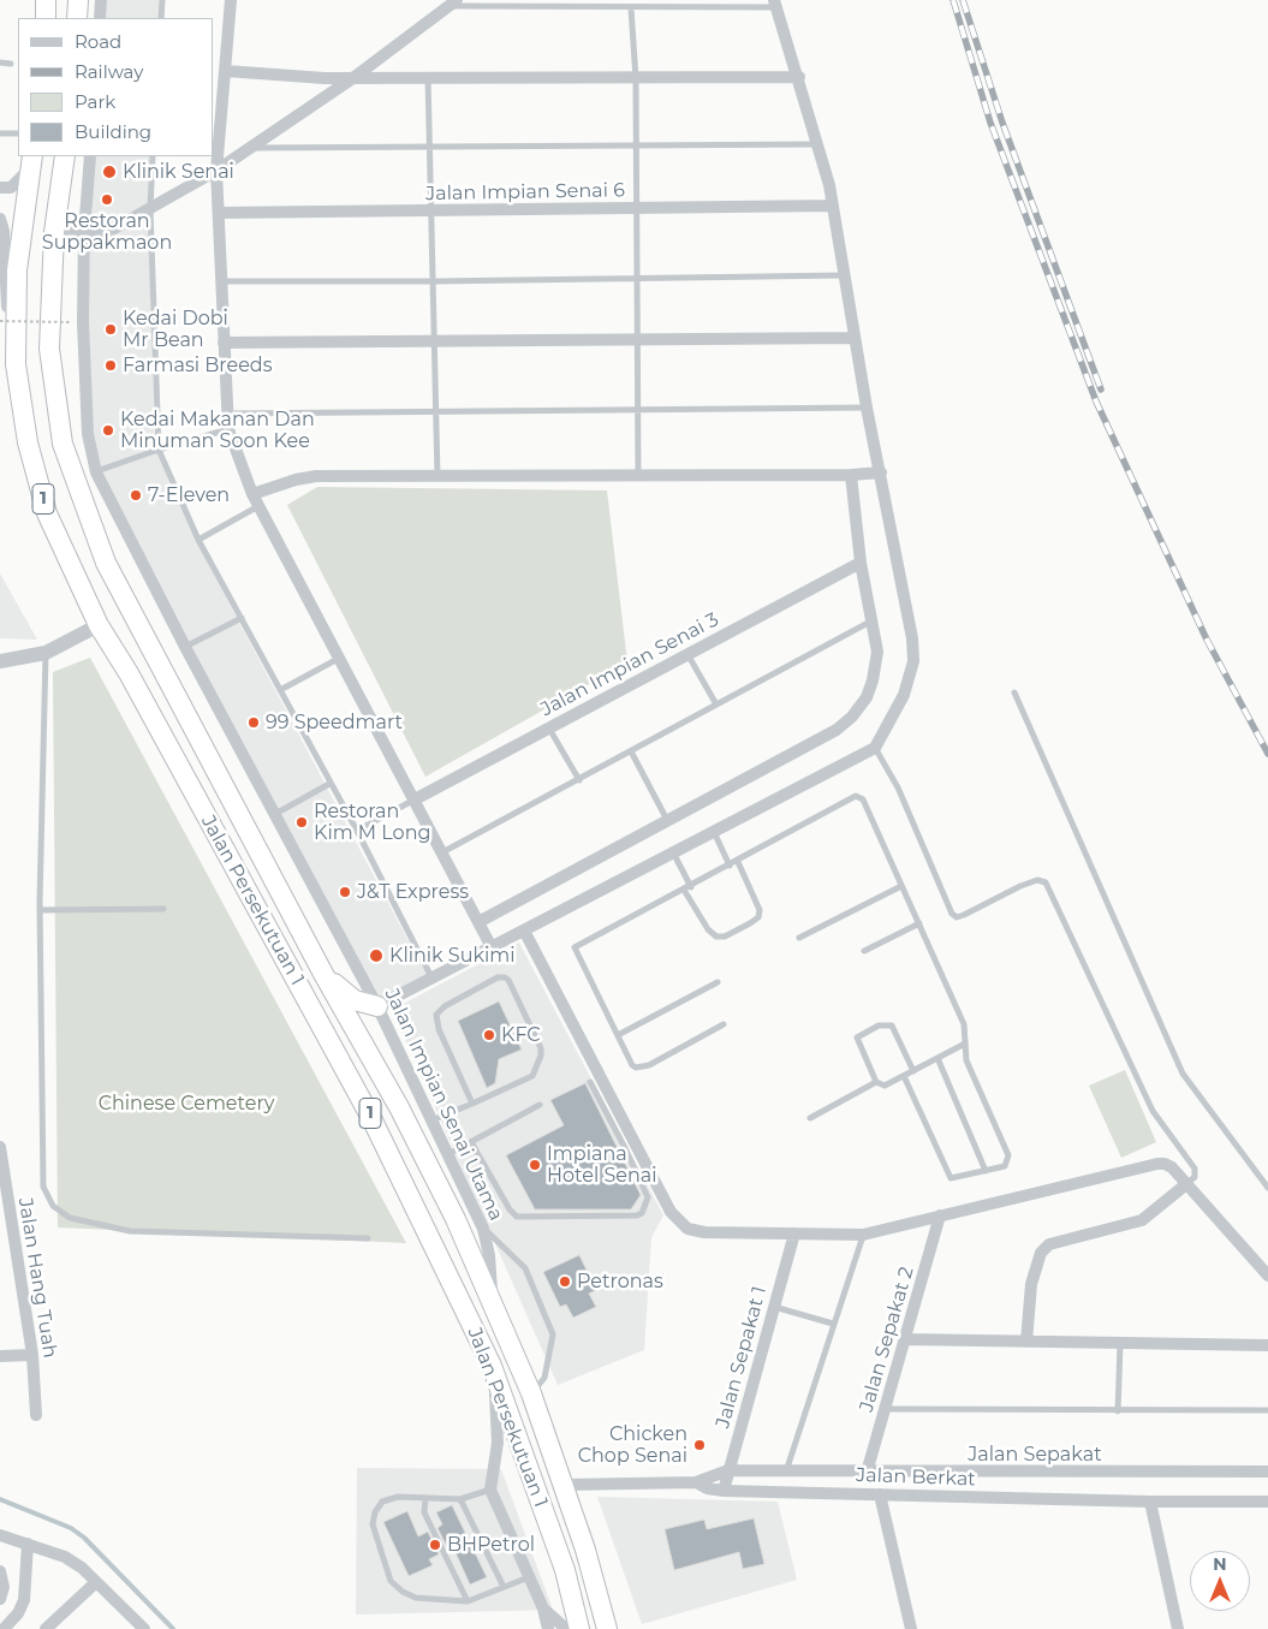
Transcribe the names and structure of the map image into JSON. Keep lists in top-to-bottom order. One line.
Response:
{"streets":{"highway":["1","Jalan Persekutuan 1"],"street":["Jalan Impian Senai 6","Jalan Impian Senai 3","Jalan Impian Senai Utama","Jalan Hang Tuah","Jalan Sepakat 2","Jalan Sepakat 1","Jalan Sepakat","Jalan Berkat"]},"crossings":[["Jalan Persekutuan 1","Jalan Impian Senai Utama"],["Jalan Persekutuan 1","Jalan Berkat"],["Jalan Sepakat 2","Jalan Sepakat"],["Jalan Sepakat 1","Jalan Sepakat"],["Jalan Sepakat 1","Jalan Berkat"],["Jalan Sepakat","Jalan Berkat"]],"parks":["Chinese Cemetery"],"places":["Klinik Senai","Restoran Suppakmaon","Kedai Dobi Mr Bean","Farmasi Breeds","Kedai Makanan Dan Minuman Soon Kee","7-Eleven","99 Speedmart","Restoran Kim M Long","J&T Express","Klinik Sukimi","KFC","Impiana Hotel Senai","Petronas","Chicken Chop Senai","BHPetrol"],"legend":["Road","Railway","Park","Building"],"north":"top"}
